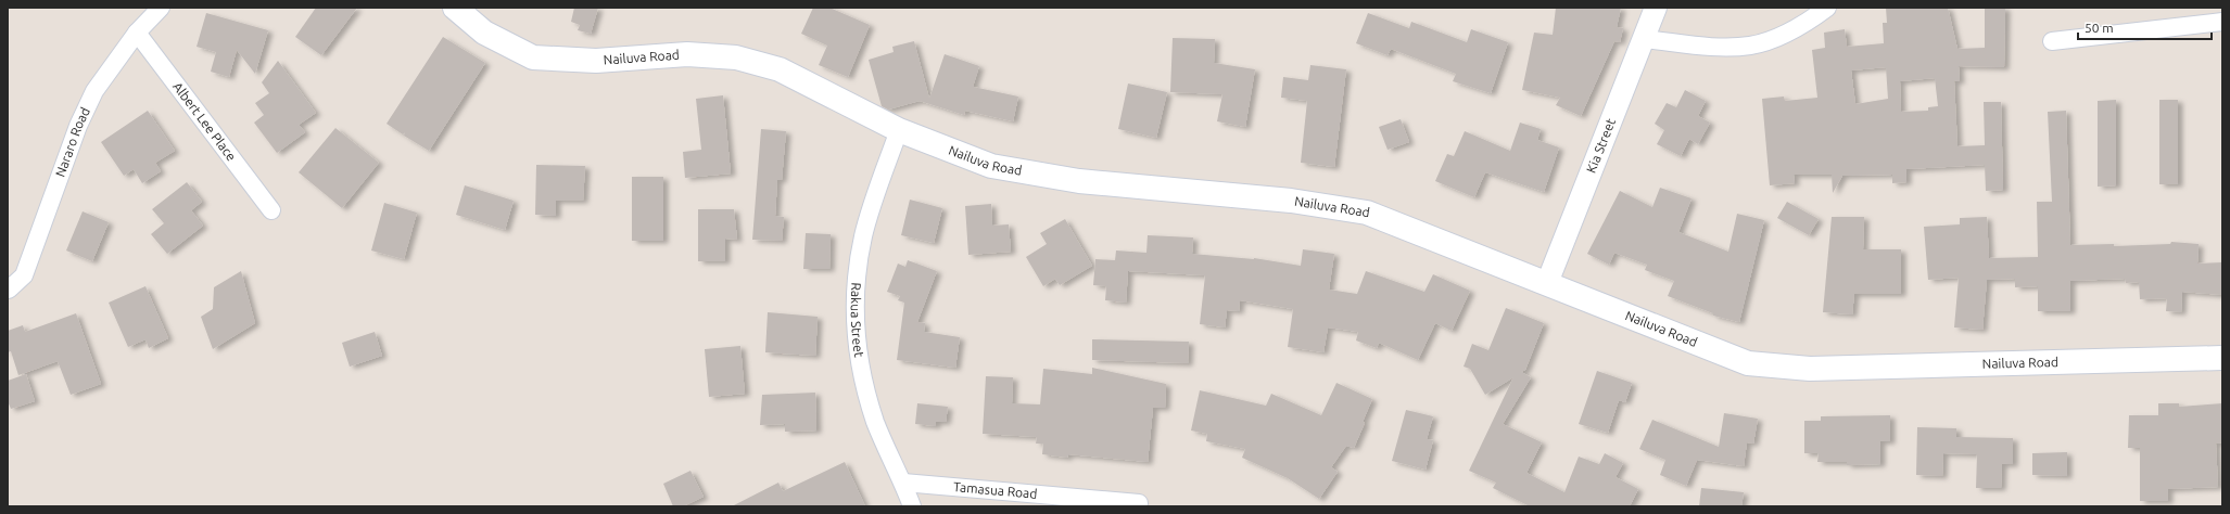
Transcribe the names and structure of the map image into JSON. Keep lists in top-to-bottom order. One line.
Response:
{"streets":{"main road":["Nailuva Road"],"street":["Albert Lee Place","Nararo Road","Kia Street","Rakua Street","Tamasua Road"]},"crossings":[["Nailuva Road","Kia Street"],["Nailuva Road","Rakua Street"],["Albert Lee Place","Nararo Road"],["Rakua Street","Tamasua Road"]],"scale_bar":"50 m"}
